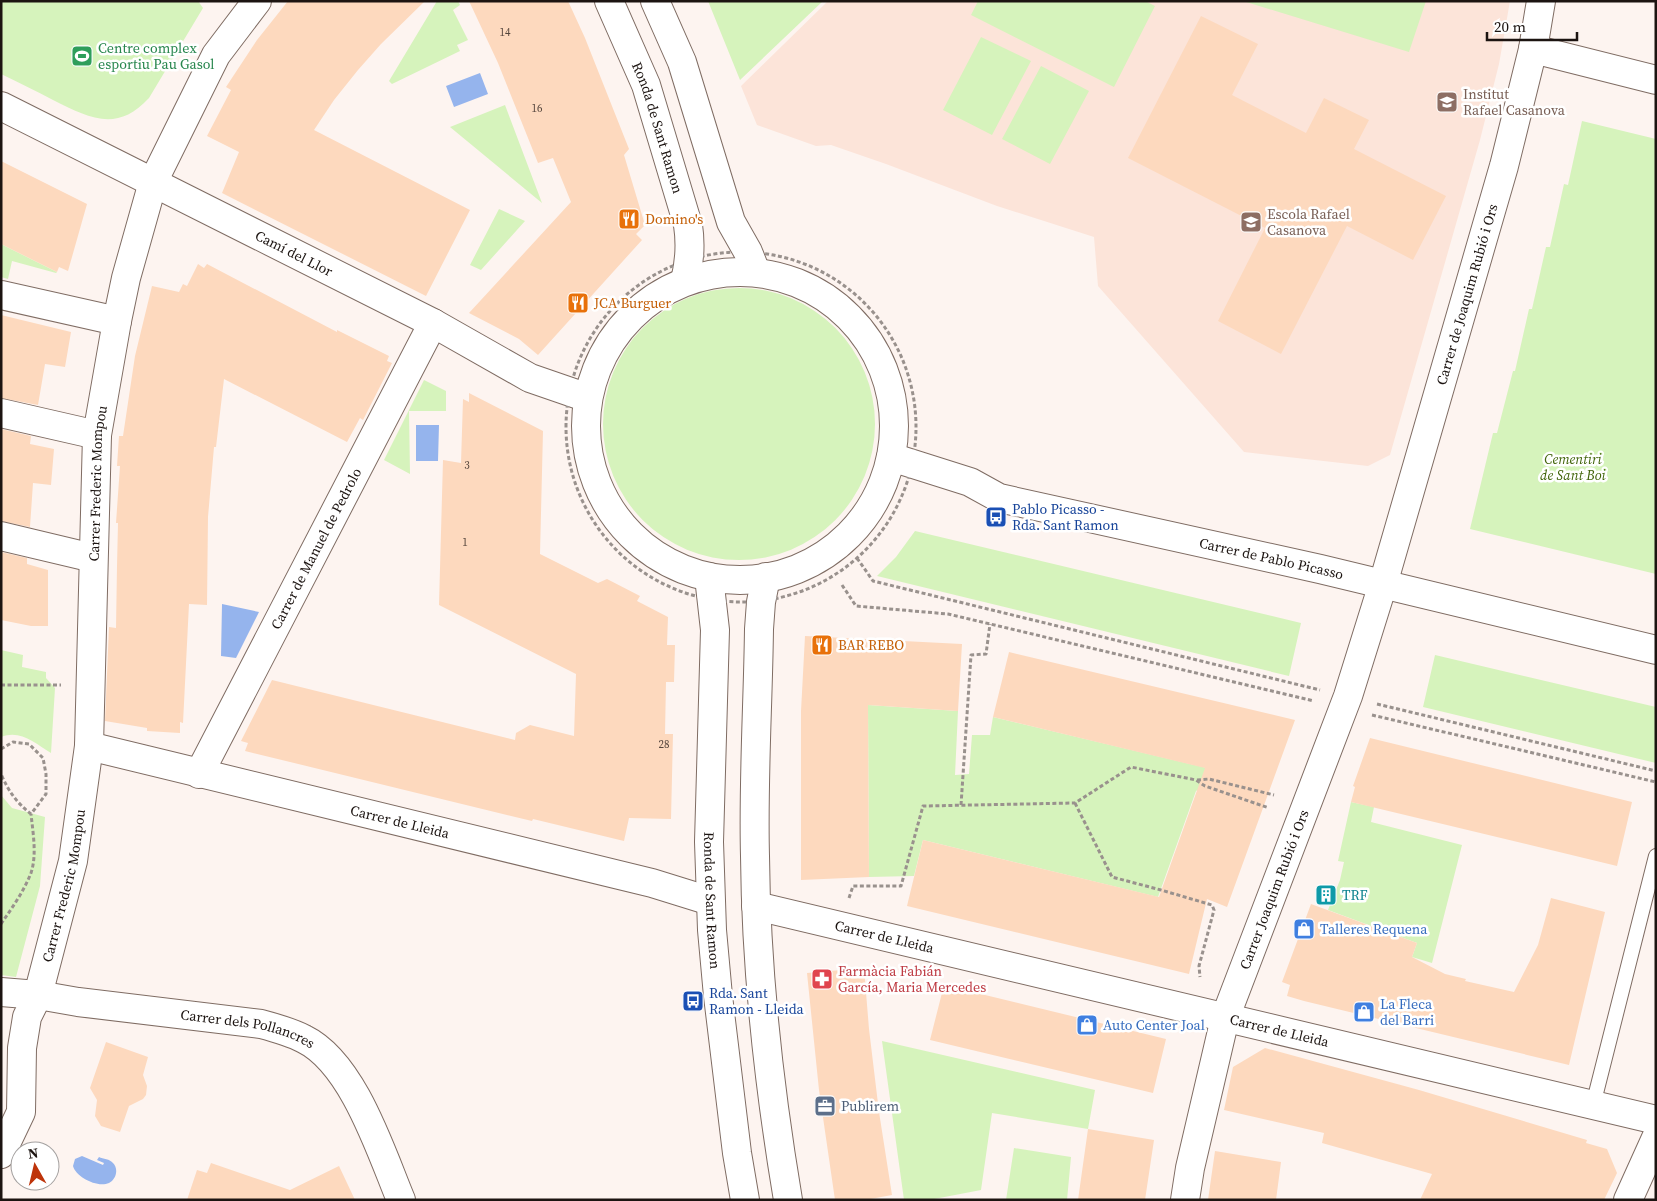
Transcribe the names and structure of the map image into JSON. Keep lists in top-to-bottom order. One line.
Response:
{"streets":{"street":["Ronda de Sant Ramon","Camí del Llor","Carrer de Joaquim Rubió i Ors","Carrer Frederic Mompou","Carrer de Manuel de Pedrolo","Carrer de Pablo Picasso","Carrer de Lleida","Carrer Joaquim Rubió i Ors","Carrer dels Pollancres"]},"crossings":[["Ronda de Sant Ramon","Carrer de Lleida"],["Camí del Llor","Carrer Frederic Mompou"],["Camí del Llor","Carrer de Manuel de Pedrolo"],["Carrer de Joaquim Rubió i Ors","Carrer de Pablo Picasso"],["Carrer de Joaquim Rubió i Ors","Carrer Joaquim Rubió i Ors"],["Carrer Frederic Mompou","Carrer de Lleida"],["Carrer Frederic Mompou","Carrer dels Pollancres"],["Carrer de Manuel de Pedrolo","Carrer de Lleida"],["Carrer de Pablo Picasso","Carrer Joaquim Rubió i Ors"],["Carrer de Lleida","Carrer Joaquim Rubió i Ors"]],"parks":["Cementiri de Sant Boi"],"places":{"sports":["Centre complex esportiu Pau Gasol"],"school or university":["Institut Rafael Casanova","Escola Rafael Casanova"],"restaurant":["Domino's","JCA Burguer","BAR REBO"],"bus stop":["Pablo Picasso - Rda. Sant Ramon","Rda. Sant Ramon - Lleida"],"building":["TRF"],"shop":["Talleres Requena","La Fleca del Barri","Auto Center Joal"],"pharmacy":["Farmàcia Fabián García, Maria Mercedes"],"office":["Publirem"]},"house_numbers":["14","16","3","1","28"],"scale_bar":"20 m","north":"top"}
